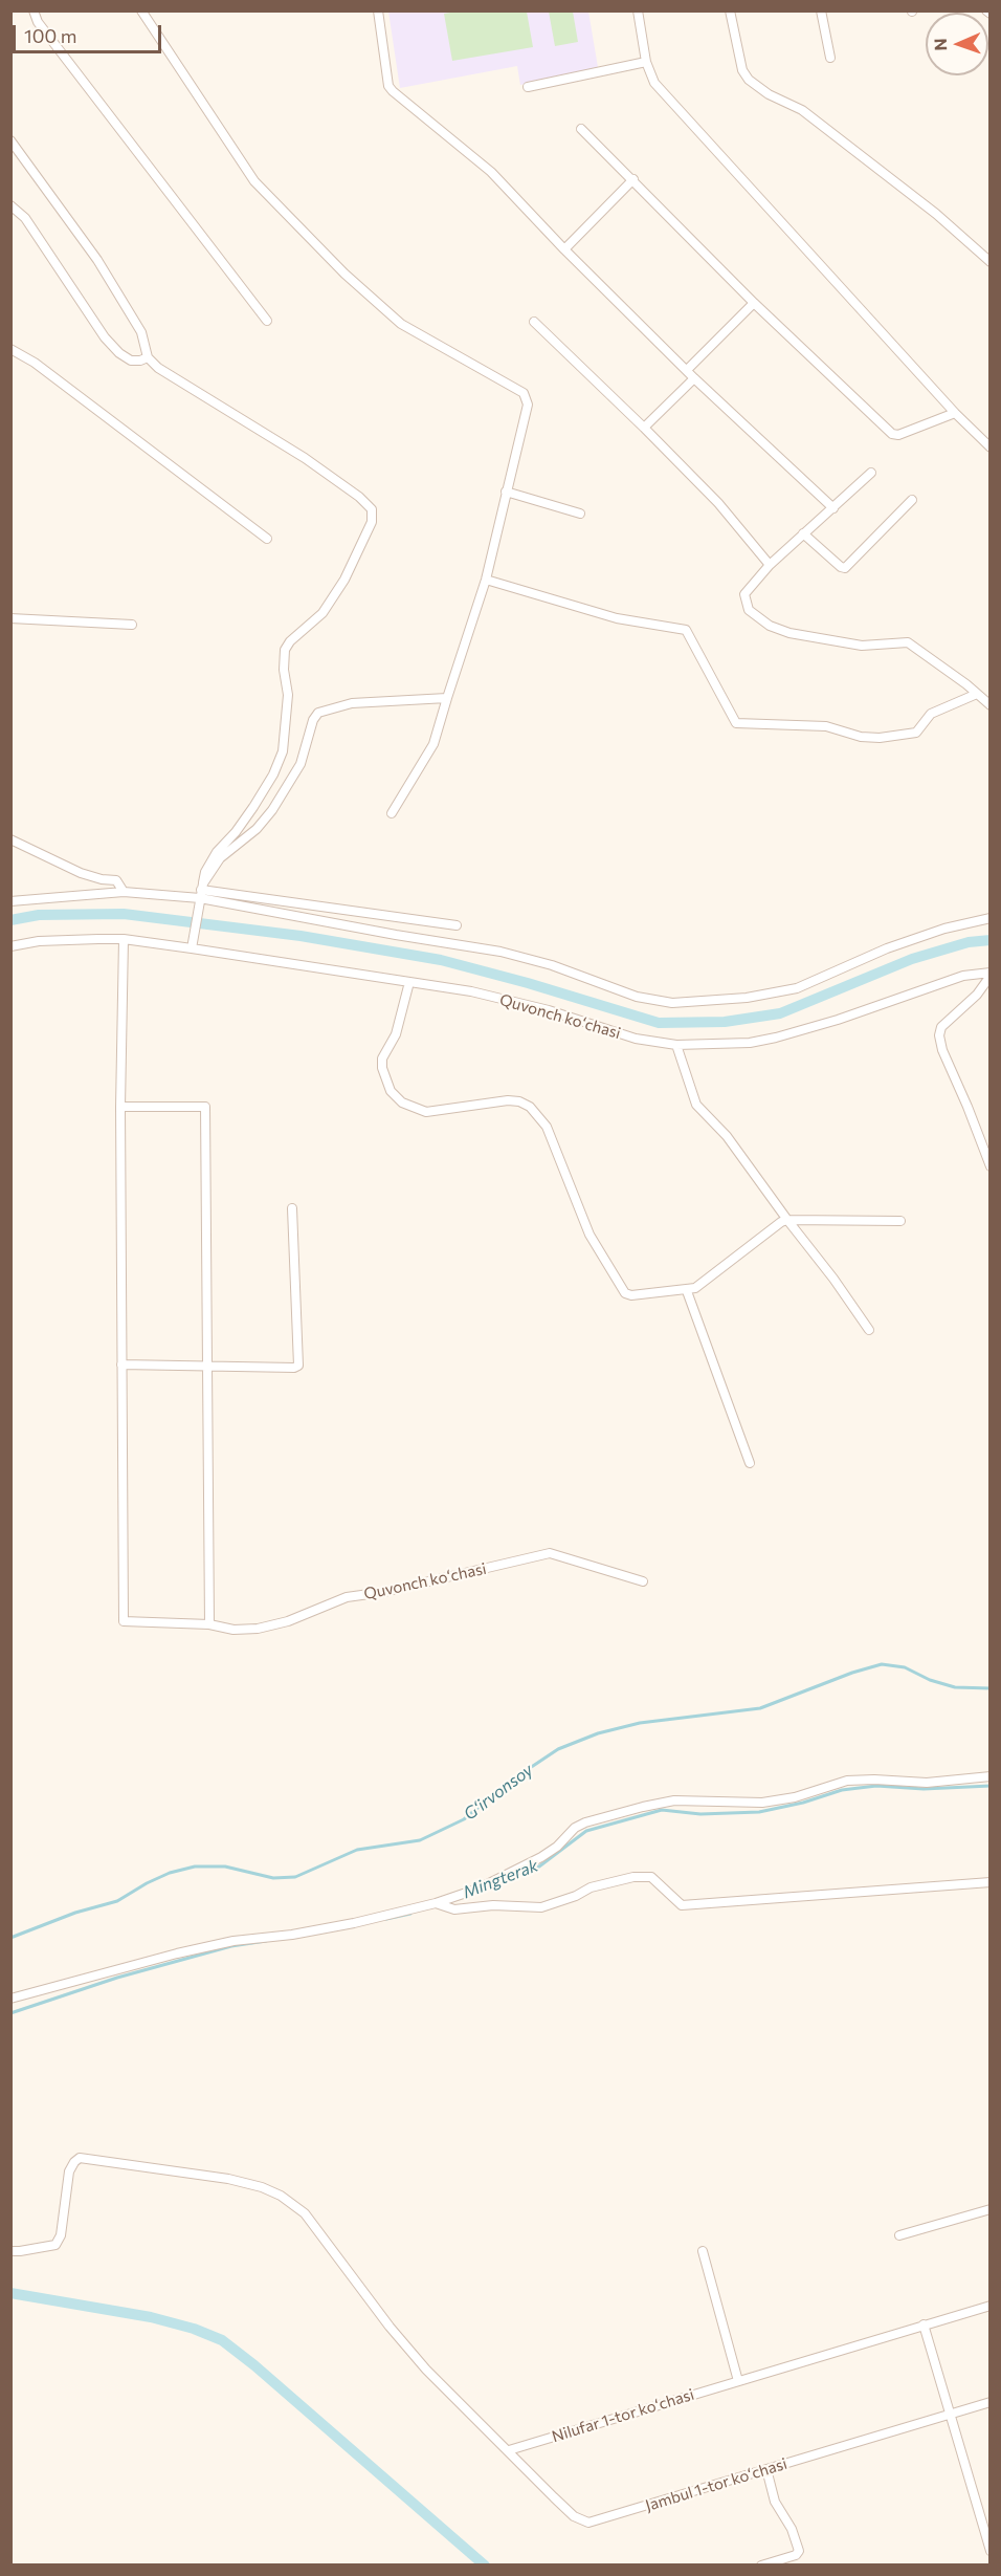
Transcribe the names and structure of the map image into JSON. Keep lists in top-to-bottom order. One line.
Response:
{"streets":{"street":["Quvonch koʻchasi","Nilufar 1-tor koʻchasi","Jambul 1-tor koʻchasi"]},"crossings":[["Nilufar 1-tor koʻchasi","Jambul 1-tor koʻchasi"]],"water":["G‘irvonsoy","Mingterak"],"scale_bar":"100 m","north":"left"}
